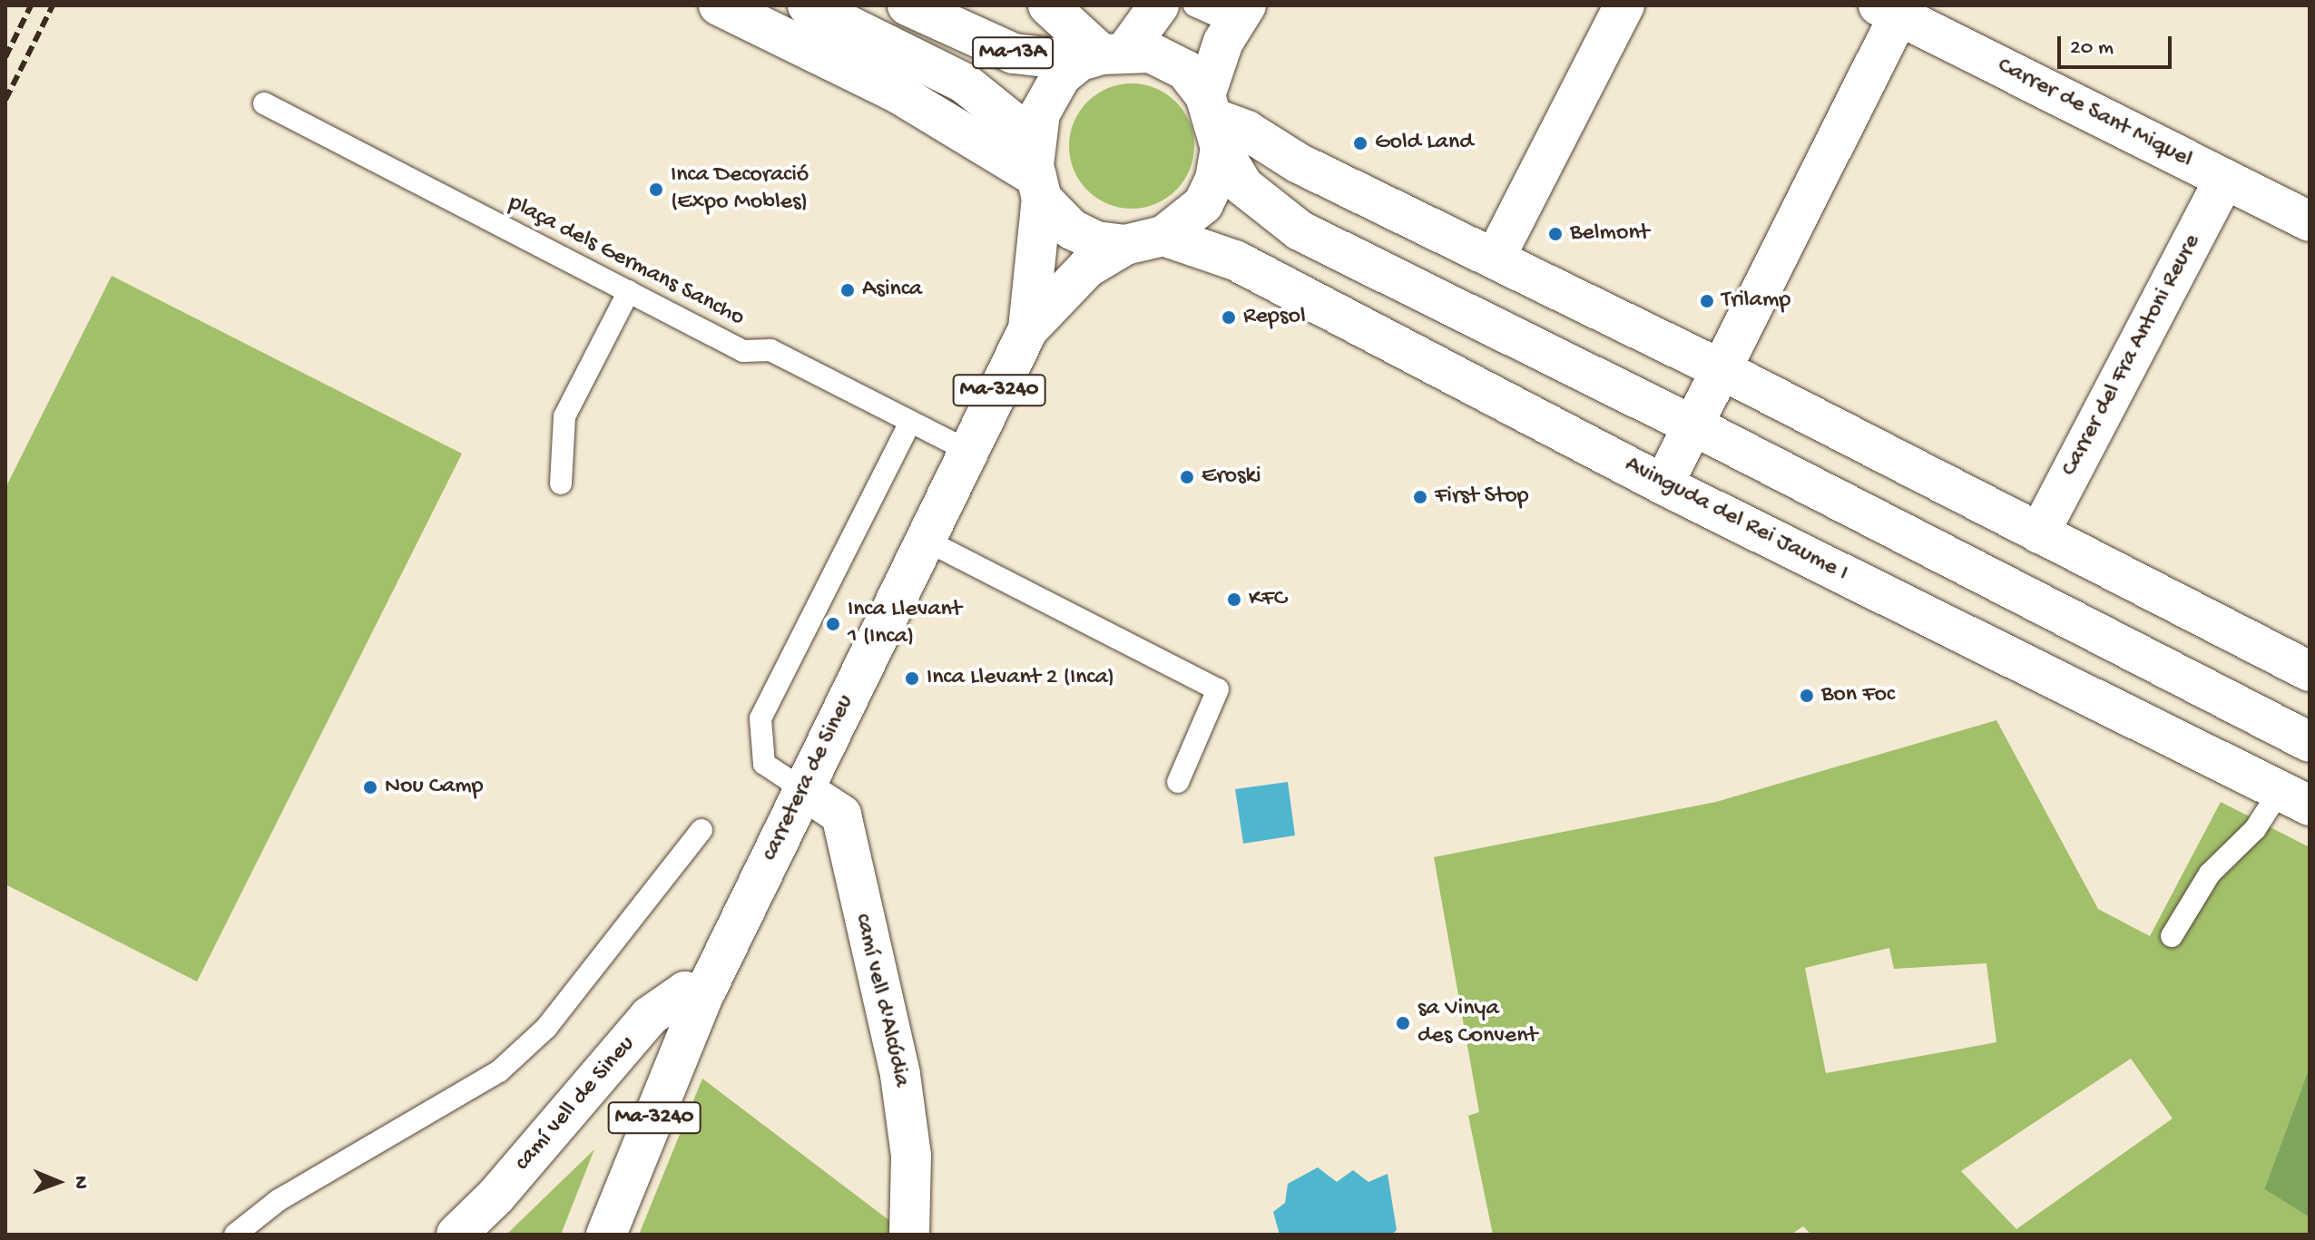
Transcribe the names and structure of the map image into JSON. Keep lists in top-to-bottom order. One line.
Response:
{"streets":{"main road":["Ma-13A","Carrer de Sant Miquel","Carrer del Fra Antoni Reure","Ma-3240","Avinguda del Rei Jaume I","carretera de Sineu","camí vell d'Alcúdia","camí vell de Sineu"],"lane":["plaça dels Germans Sancho"]},"crossings":[["Ma-13A","Ma-3240"],["Ma-13A","Avinguda del Rei Jaume I"],["Carrer de Sant Miquel","Carrer del Fra Antoni Reure"],["plaça dels Germans Sancho","carretera de Sineu"],["Ma-3240","Avinguda del Rei Jaume I"],["Ma-3240","carretera de Sineu"],["carretera de Sineu","camí vell d'Alcúdia"],["carretera de Sineu","camí vell de Sineu"]],"places":["Gold Land","Inca Decoració (Expo Mobles)","Belmont","Asinca","Trilamp","Repsol","Eroski","First Stop","KFC","Inca Llevant 1 (Inca)","Inca Llevant 2 (Inca)","Bon Foc","Nou Camp","sa Vinya des Convent"],"scale_bar":"20 m","north":"right"}
